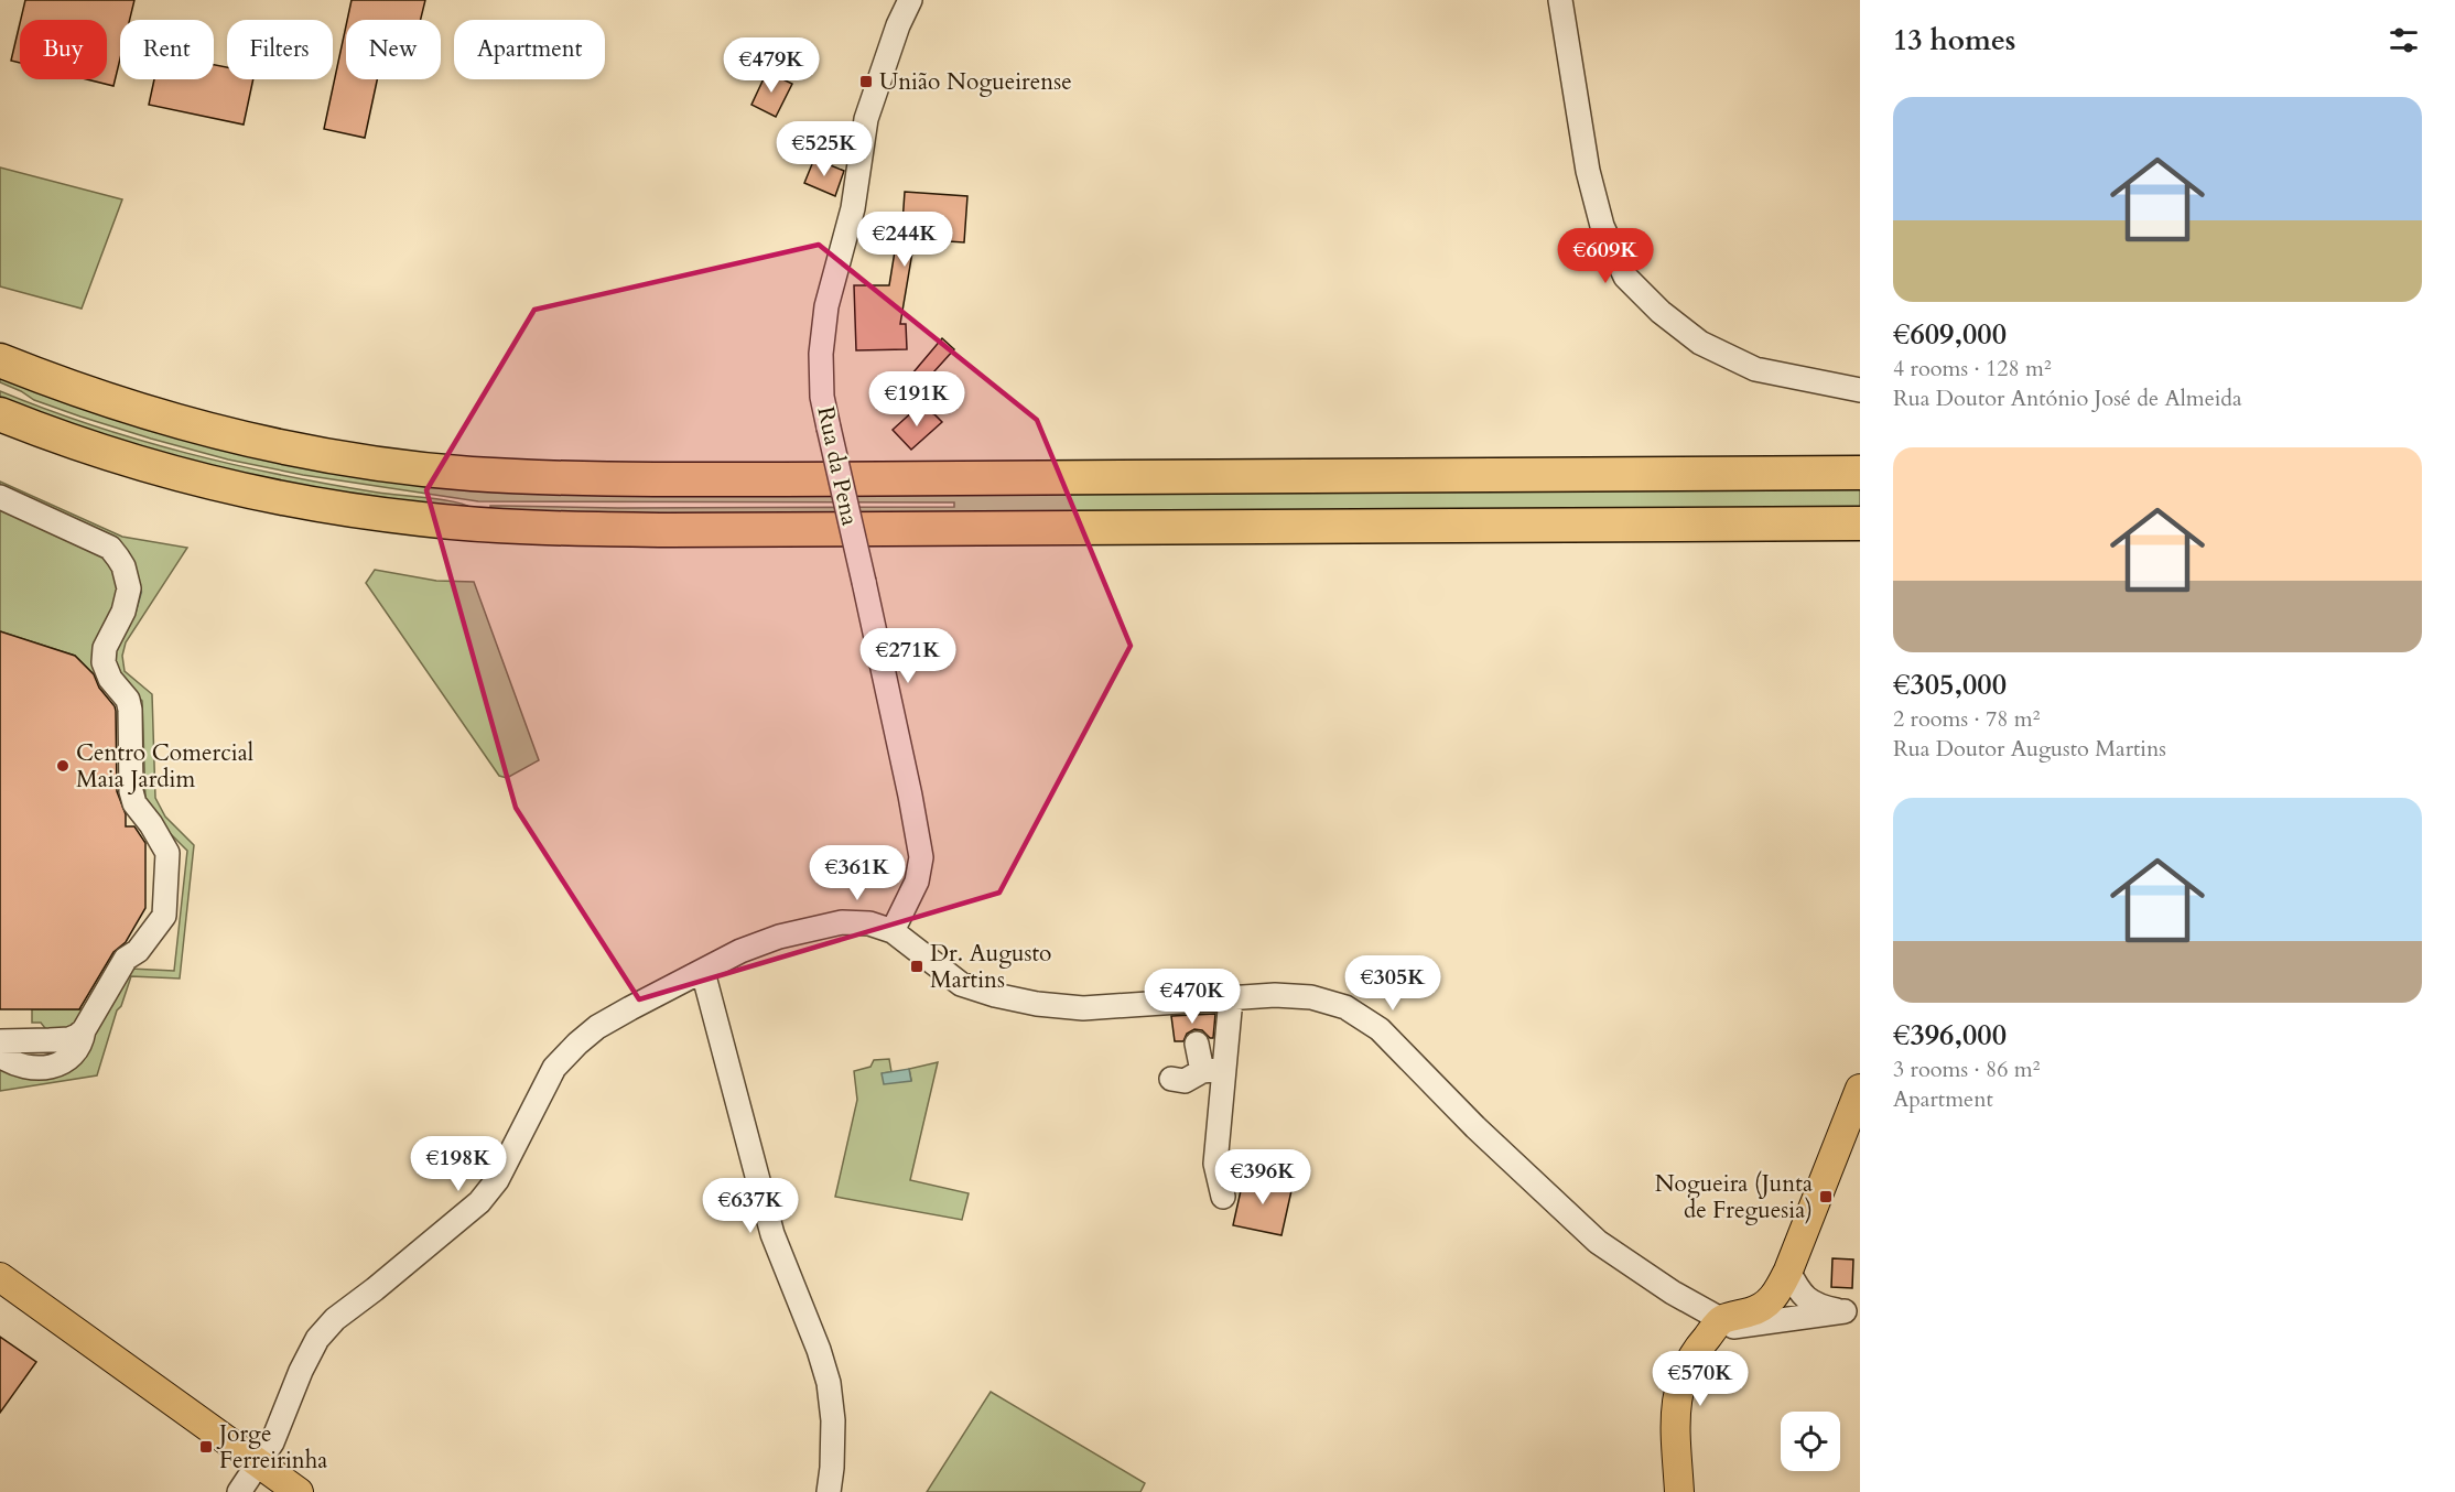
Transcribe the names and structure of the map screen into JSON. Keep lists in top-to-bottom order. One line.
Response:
{"streets":{"street":["Rua da Pena"]},"places":{"transit":["União Nogueirense","Dr. Augusto Martins","Nogueira (Junta de Freguesia)","Jorge Ferreirinha"],"other":["Centro Comercial Maia Jardim"]},"page":{"heading":"13 homes","chip":["Buy","Rent","Filters","New","Apartment"],"price":["€479K","€525K","€244K","€609K","€191K","€271K","€361K","€305K","€470K","€198K","€396K","€637K","€570K"],"list":[{"name":"€609,000","note":"4 rooms · 128 m² · Rua Doutor António José de Almeida"},{"name":"€305,000","note":"2 rooms · 78 m² · Rua Doutor Augusto Martins"},{"name":"€396,000","note":"3 rooms · 86 m² · Apartment"}]}}
